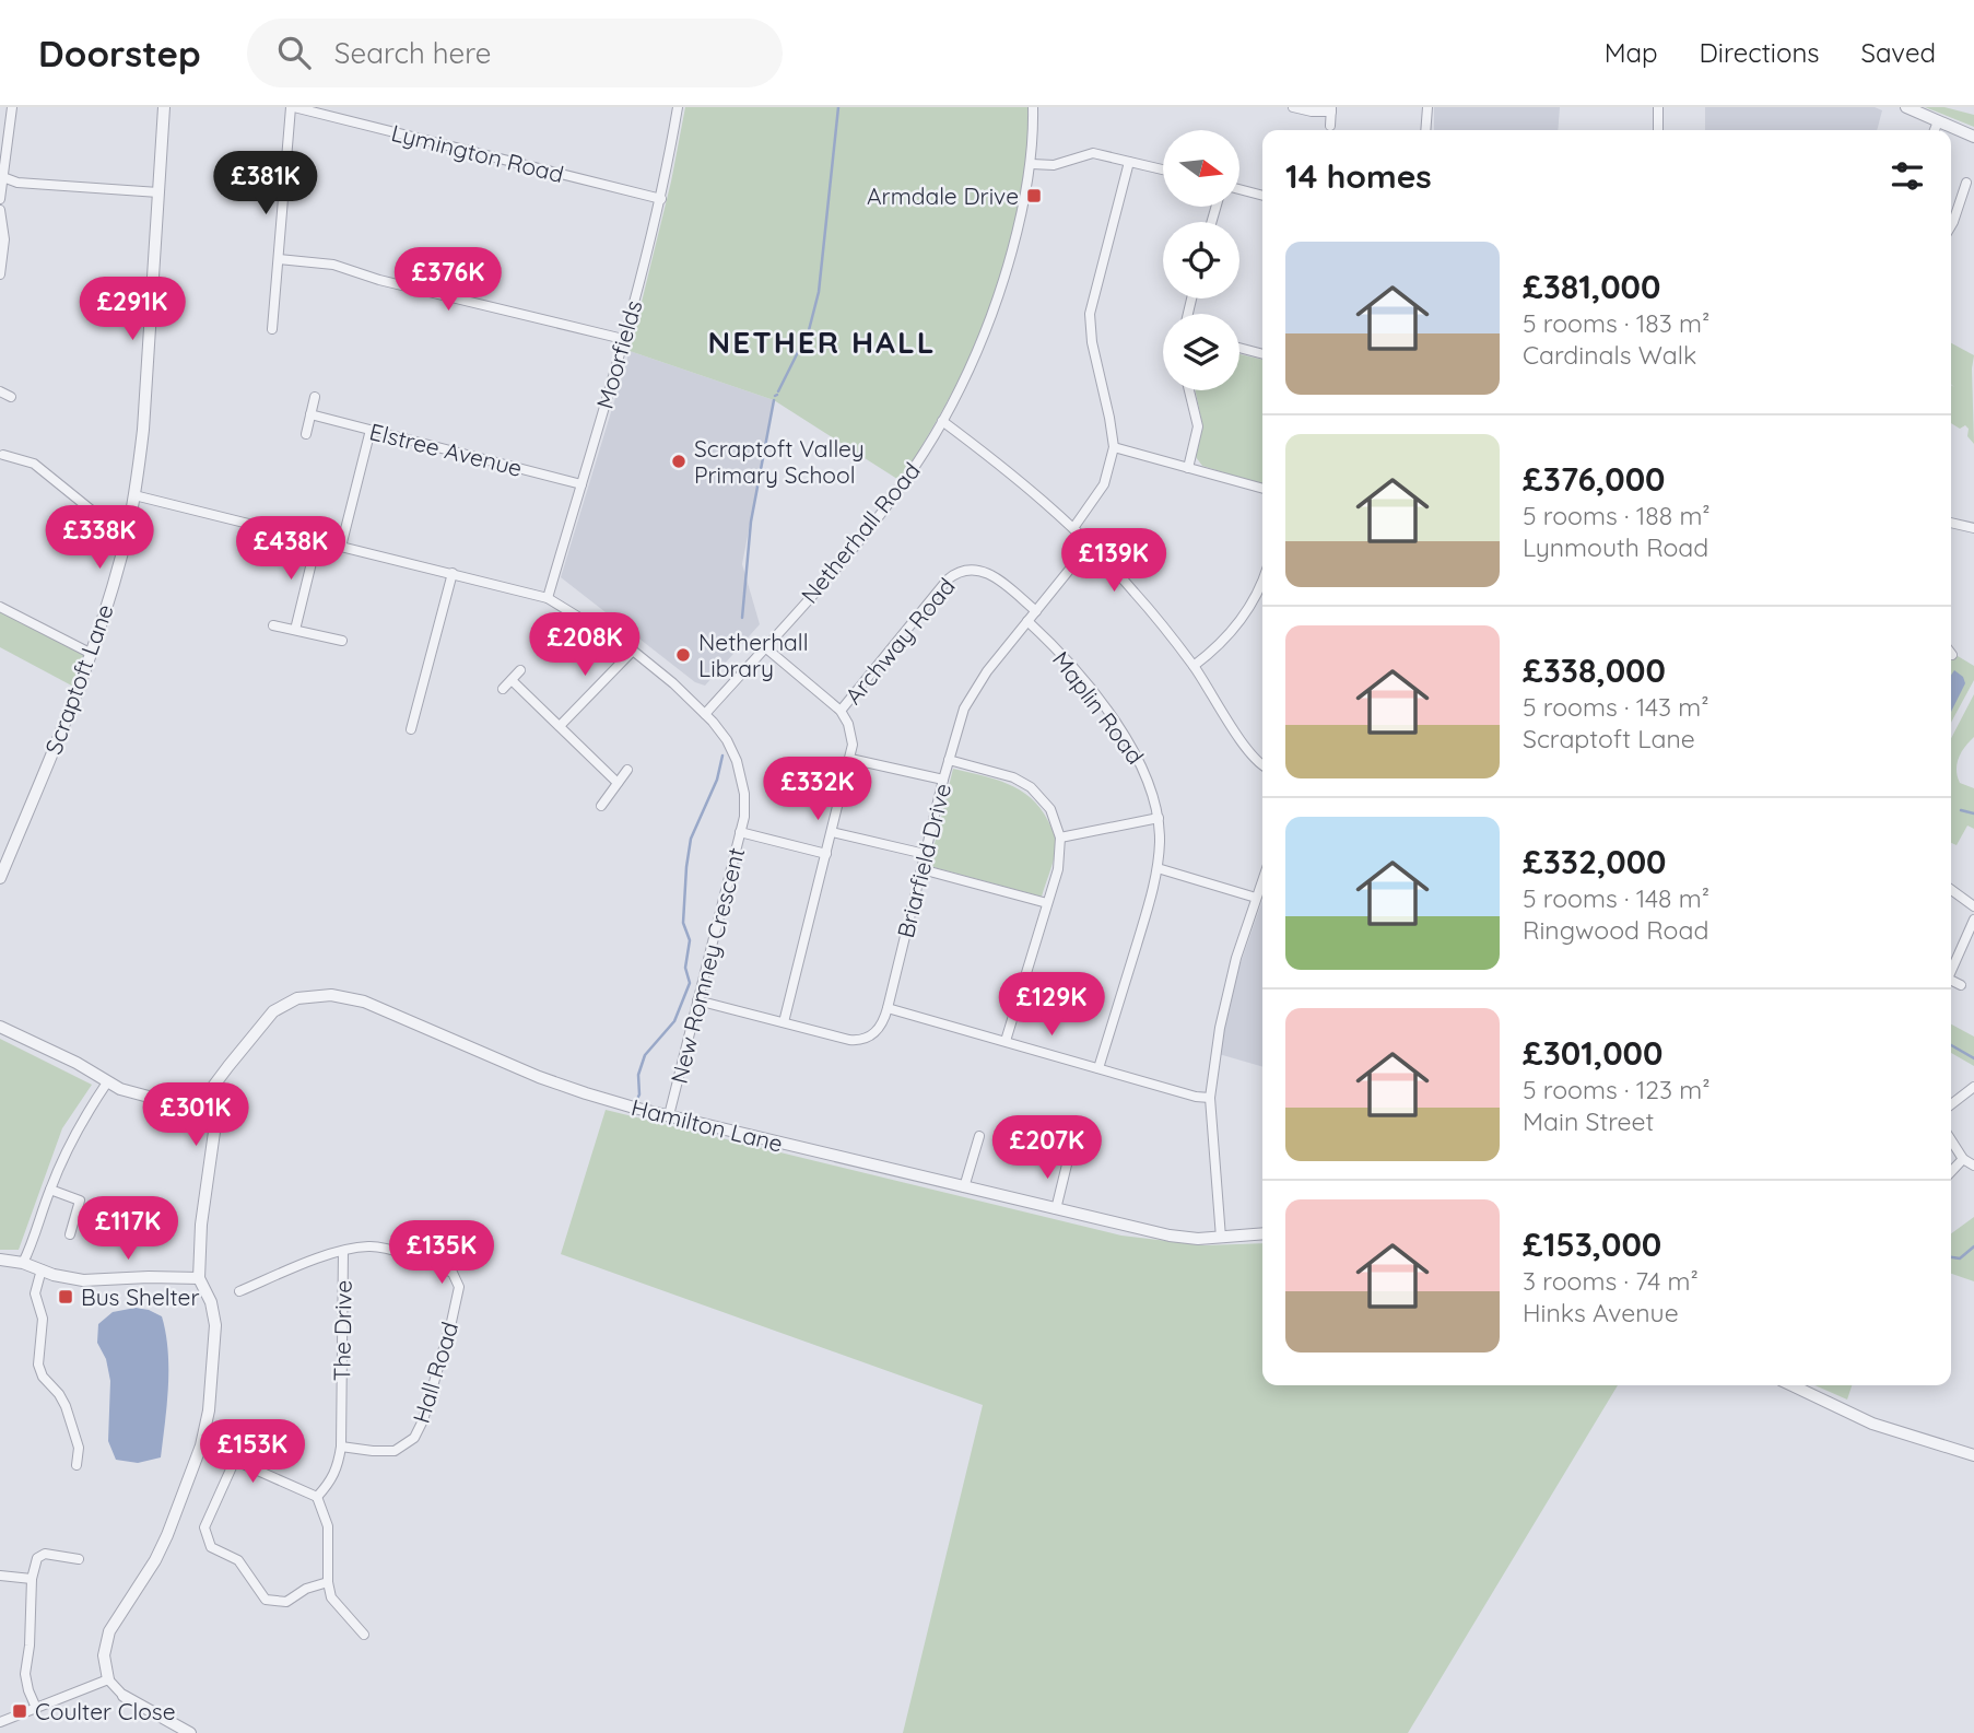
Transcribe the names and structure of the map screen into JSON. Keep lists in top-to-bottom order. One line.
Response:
{"streets":{"street":["Lymington Road","Moorfields","Elstree Avenue","Netherhall Road","Archway Road","Scraptoft Lane","Maplin Road","Briarfield Drive","New Romney Crescent","Hamilton Lane","The Drive","Hall Road"]},"crossings":[["Lymington Road","Moorfields"],["Moorfields","Elstree Avenue"],["Moorfields","New Romney Crescent"],["Netherhall Road","New Romney Crescent"],["Archway Road","Briarfield Drive"],["Scraptoft Lane","New Romney Crescent"],["Maplin Road","Briarfield Drive"],["Briarfield Drive","New Romney Crescent"],["New Romney Crescent","Hamilton Lane"],["The Drive","Hall Road"]],"districts":["NETHER HALL"],"places":{"transit":["Armdale Drive","Bus Shelter","Coulter Close"],"other":["Scraptoft Valley Primary School","Netherhall Library"]},"north":"right","page":{"header":"Doorstep","search":"Search here","nav":["Map","Directions","Saved"],"heading":"14 homes","price":["£381K","£376K","£291K","£338K","£438K","£139K","£208K","£332K","£129K","£301K","£207K","£117K","£135K","£153K"],"list":[{"name":"£381,000","note":"5 rooms · 183 m² · Cardinals Walk"},{"name":"£376,000","note":"5 rooms · 188 m² · Lynmouth Road"},{"name":"£338,000","note":"5 rooms · 143 m² · Scraptoft Lane"},{"name":"£332,000","note":"5 rooms · 148 m² · Ringwood Road"},{"name":"£301,000","note":"5 rooms · 123 m² · Main Street"},{"name":"£153,000","note":"3 rooms · 74 m² · Hinks Avenue"}]}}
